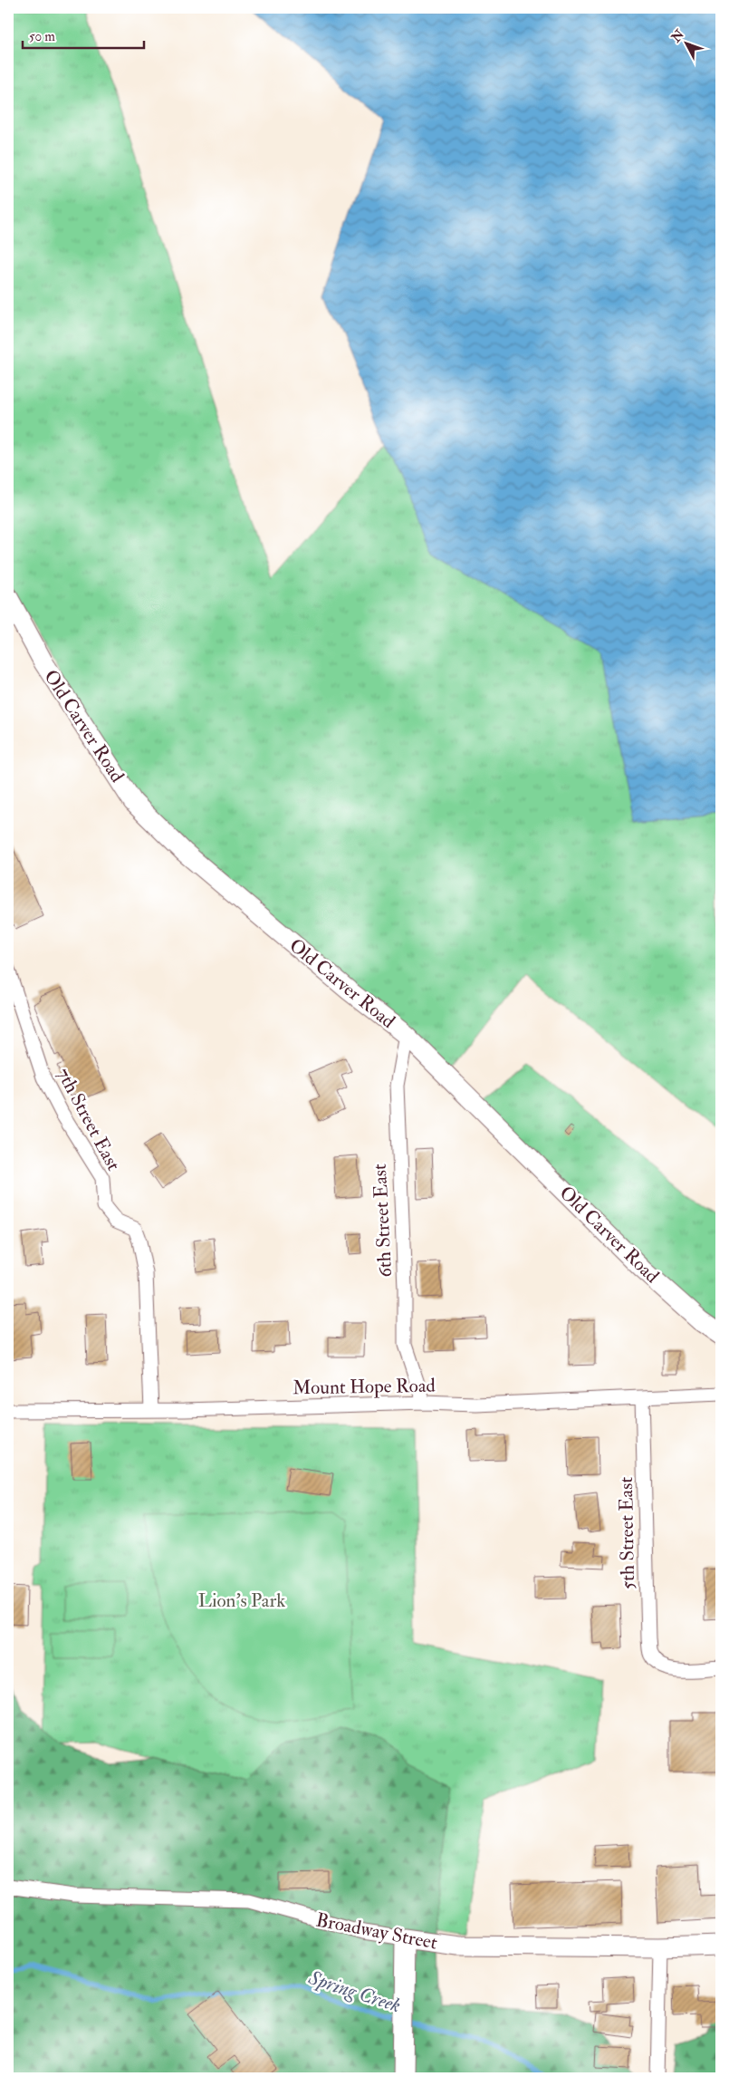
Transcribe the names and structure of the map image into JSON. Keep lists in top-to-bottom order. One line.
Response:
{"streets":{"street":["Old Carver Road","7th Street East","6th Street East","Mount Hope Road","5th Street East","Broadway Street"]},"crossings":[["Old Carver Road","6th Street East"],["7th Street East","Mount Hope Road"],["6th Street East","Mount Hope Road"],["Mount Hope Road","5th Street East"]],"water":["Spring Creek"],"parks":["Lion's Park"],"scale_bar":"50 m","north":"top left"}
